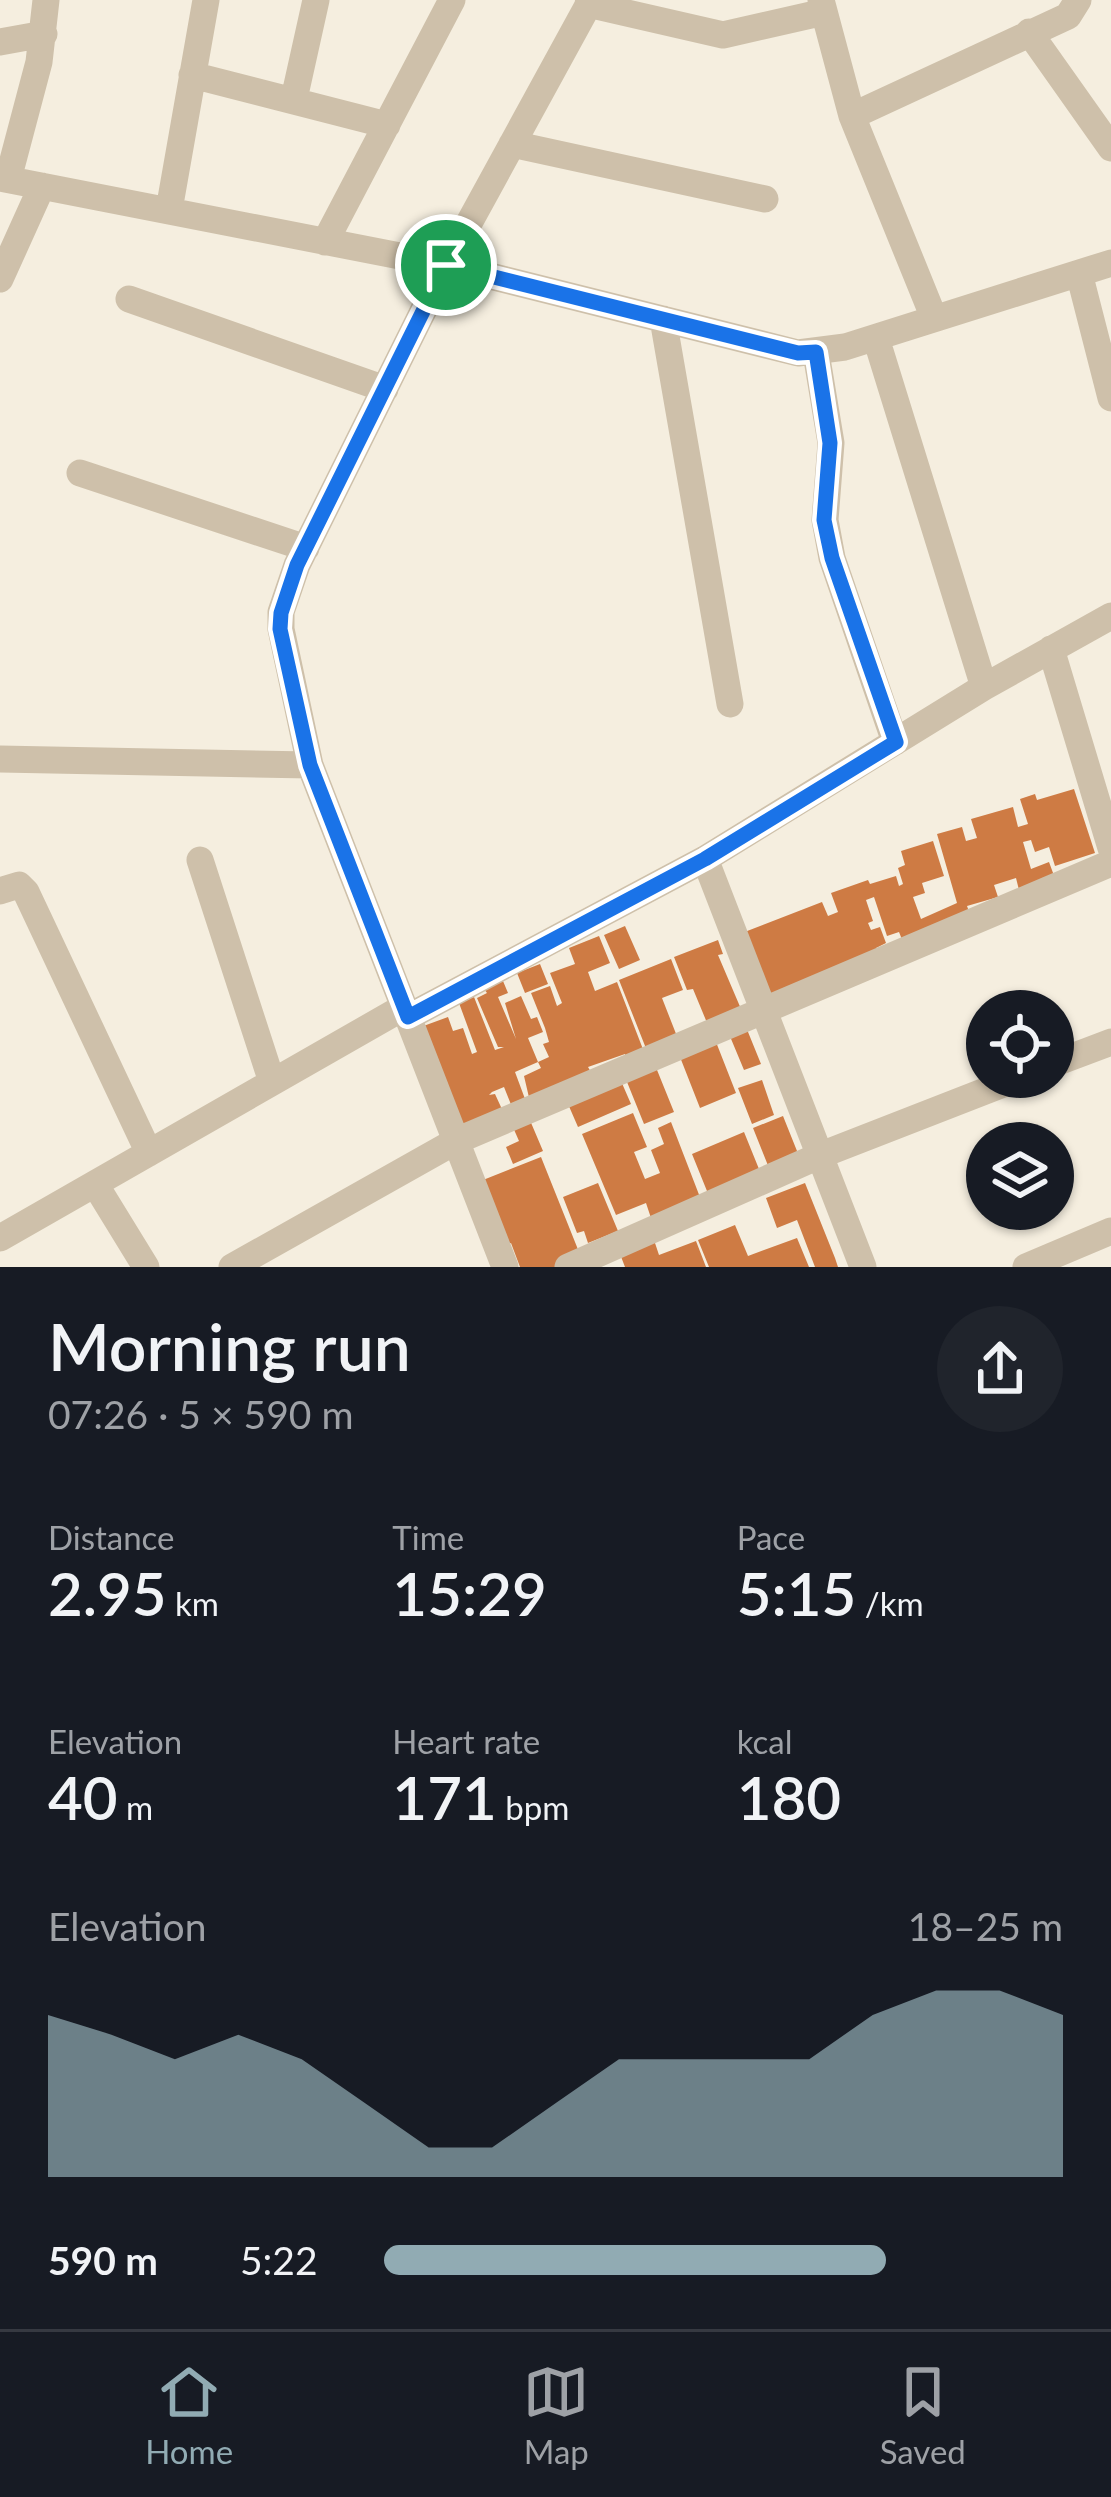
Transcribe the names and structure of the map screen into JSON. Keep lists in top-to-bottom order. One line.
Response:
{"page":{"heading":["Morning run","07:26 · 5 × 590 m"],"stats":[["Distance","2.95 km"],["Time","15:29"],["Pace","5:15 /km"],["Elevation","40 m"],["Heart rate","171 bpm"],["kcal","180"]],"chart":["Elevation","18–25 m"],"list":[{"name":"590 m","note":"5:22"}],"tabs":["Home","Map","Saved"]}}
